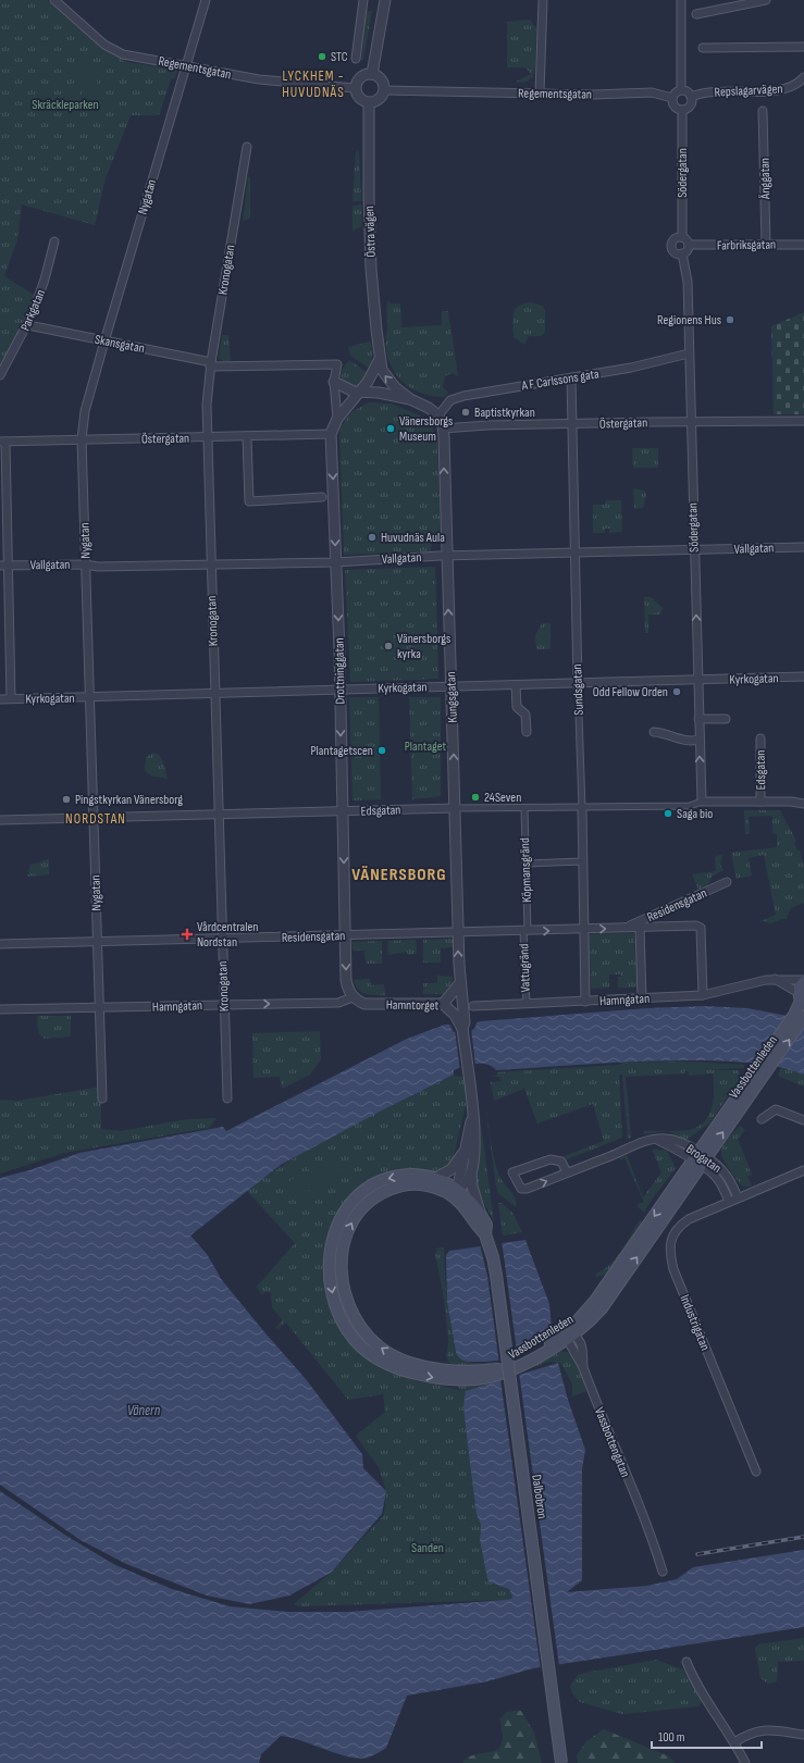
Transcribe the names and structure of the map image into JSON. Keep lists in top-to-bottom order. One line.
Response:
{"streets":{"main road":["Vassbottenleden","Dalbobron"],"street":["Regementsgatan","Repslagarvägen","Södergatan","Änggatan","Nygatan","Östra vägen","Farbriksgatan","Kronogatan","Parkgatan","Skansgatan","A F Carlssons gata","Östergatan","Vallgatan","Drottninggatan","Kyrkogatan","Sundsgatan","Kungsgatan","Edsgatan","Köpmansgränd","Residensgatan","Vattugränd","Hamngatan","Hamntorget","Brogatan","Industrigatan","Vassbottengatan"]},"crossings":[["Regementsgatan","Repslagarvägen"],["Regementsgatan","Södergatan"],["Regementsgatan","Nygatan"],["Regementsgatan","Östra vägen"],["Repslagarvägen","Södergatan"],["Södergatan","Farbriksgatan"],["Södergatan","A F Carlssons gata"],["Södergatan","Östergatan"],["Södergatan","Vallgatan"],["Södergatan","Kyrkogatan"],["Södergatan","Edsgatan"],["Änggatan","Farbriksgatan"],["Nygatan","Skansgatan"],["Nygatan","Östergatan"],["Nygatan","Vallgatan"],["Nygatan","Kyrkogatan"],["Nygatan","Edsgatan"],["Nygatan","Residensgatan"],["Nygatan","Hamngatan"],["Östra vägen","Drottninggatan"],["Kronogatan","Skansgatan"],["Kronogatan","Östergatan"],["Kronogatan","Vallgatan"],["Kronogatan","Kyrkogatan"],["Kronogatan","Edsgatan"],["Kronogatan","Residensgatan"],["Kronogatan","Hamngatan"],["Parkgatan","Skansgatan"],["A F Carlssons gata","Sundsgatan"],["A F Carlssons gata","Kungsgatan"],["Östergatan","Drottninggatan"],["Östergatan","Sundsgatan"],["Östergatan","Kungsgatan"],["Vallgatan","Drottninggatan"],["Vallgatan","Sundsgatan"],["Vallgatan","Kungsgatan"],["Drottninggatan","Kyrkogatan"],["Drottninggatan","Edsgatan"],["Drottninggatan","Residensgatan"],["Drottninggatan","Hamngatan"],["Drottninggatan","Hamntorget"],["Kyrkogatan","Sundsgatan"],["Kyrkogatan","Kungsgatan"],["Sundsgatan","Edsgatan"],["Sundsgatan","Residensgatan"],["Sundsgatan","Hamngatan"],["Kungsgatan","Edsgatan"],["Kungsgatan","Residensgatan"],["Kungsgatan","Hamntorget"],["Edsgatan","Köpmansgränd"],["Köpmansgränd","Residensgatan"],["Köpmansgränd","Vattugränd"],["Residensgatan","Vattugränd"],["Residensgatan","Hamngatan"],["Vattugränd","Hamngatan"],["Hamngatan","Hamntorget"],["Hamngatan","Vassbottenleden"],["Vassbottenleden","Brogatan"],["Vassbottenleden","Vassbottengatan"],["Brogatan","Industrigatan"]],"one_way":["Drottninggatan","Kungsgatan"],"districts":["LYCKHEM - HUVUDNÄS","NORDSTAN","VÄNERSBORG"],"water":["Vänern"],"parks":["Skräckleparken","Plantaget","Sanden"],"places":{"other":["STC","Regionens Hus","Baptistkyrkan","Vänersborgs Museum","Huvudnäs Aula","Vänersborgs kyrka","Odd Fellow Orden","Plantagetscen","24Seven","Pingstkyrkan Vänersborg","Saga bio"],"health":["Vårdcentralen Nordstan"]},"scale_bar":"100 m"}
